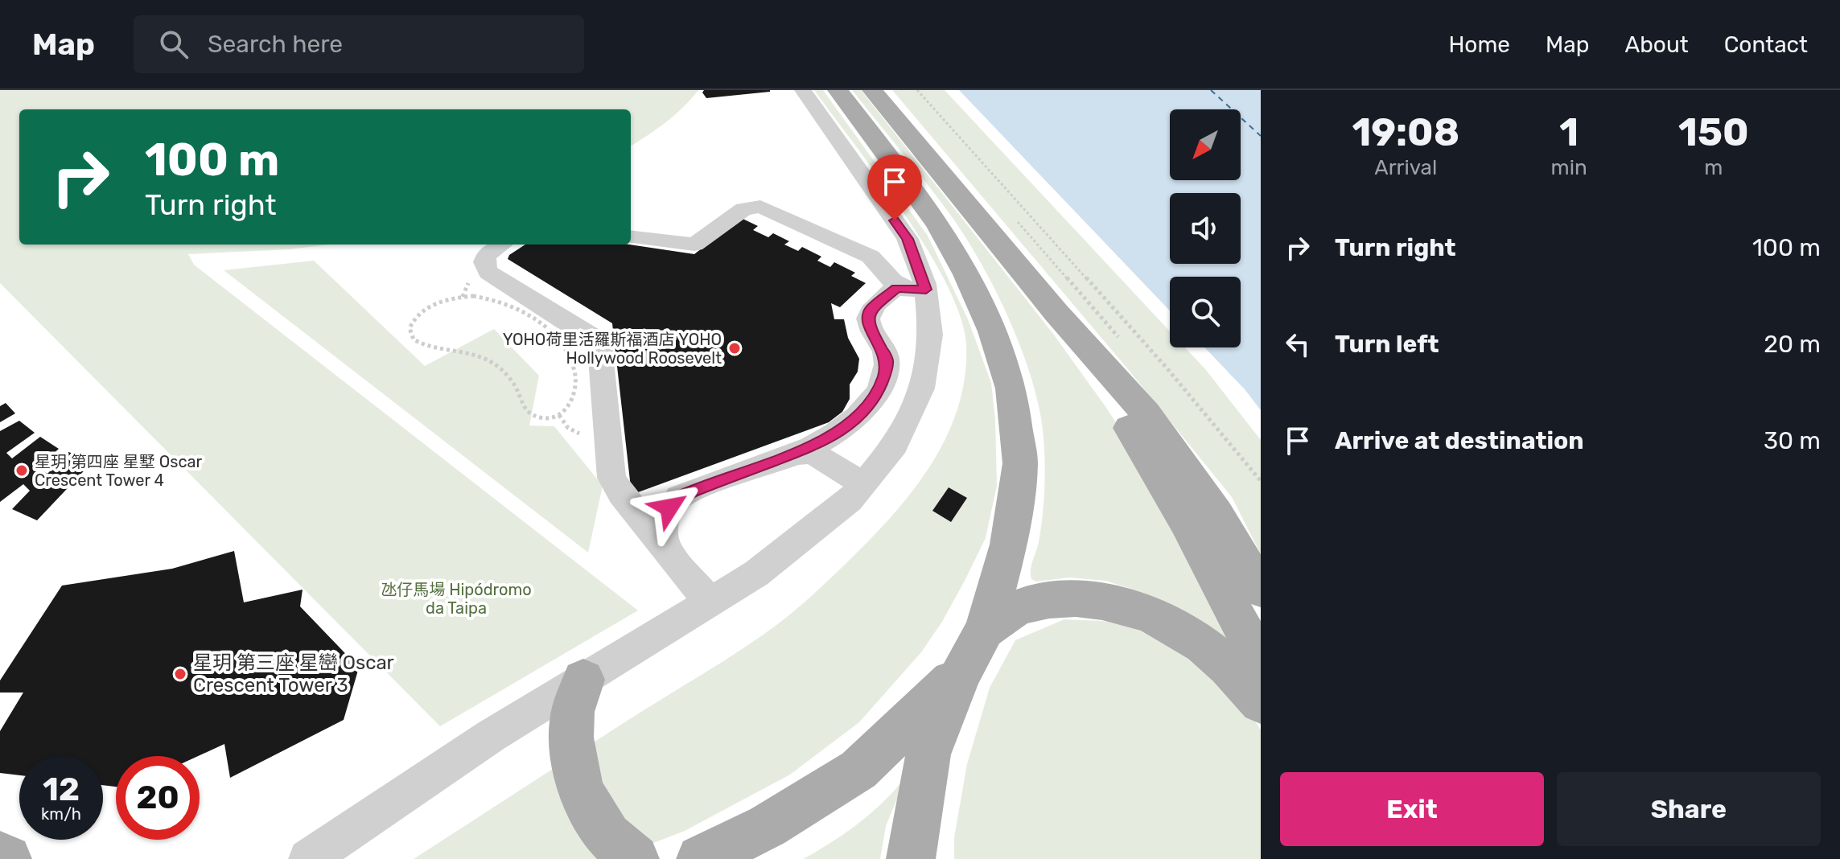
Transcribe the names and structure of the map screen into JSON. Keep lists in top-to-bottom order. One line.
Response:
{"parks":["氹仔馬場 Hipódromo da Taipa"],"places":["YOHO荷里活羅斯福酒店 YOHO Hollywood Roosevelt","星玥 第四座 星墅 Oscar Crescent Tower 4","星玥 第三座 星巒 Oscar Crescent Tower 3"],"north":"bottom left","page":{"header":"Map","search":"Search here","nav":["Home","Map","About","Contact"],"eta":["19:08","Arrival","1","min","150","m"],"turn":["100 m","Turn right"],"list":[{"name":"Turn right","value":"100 m"},{"name":"Turn left","value":"20 m"},{"name":"Arrive at destination","value":"30 m"}],"speed":"12 km/h","limit":"20","buttons":["Exit","Share"]}}
